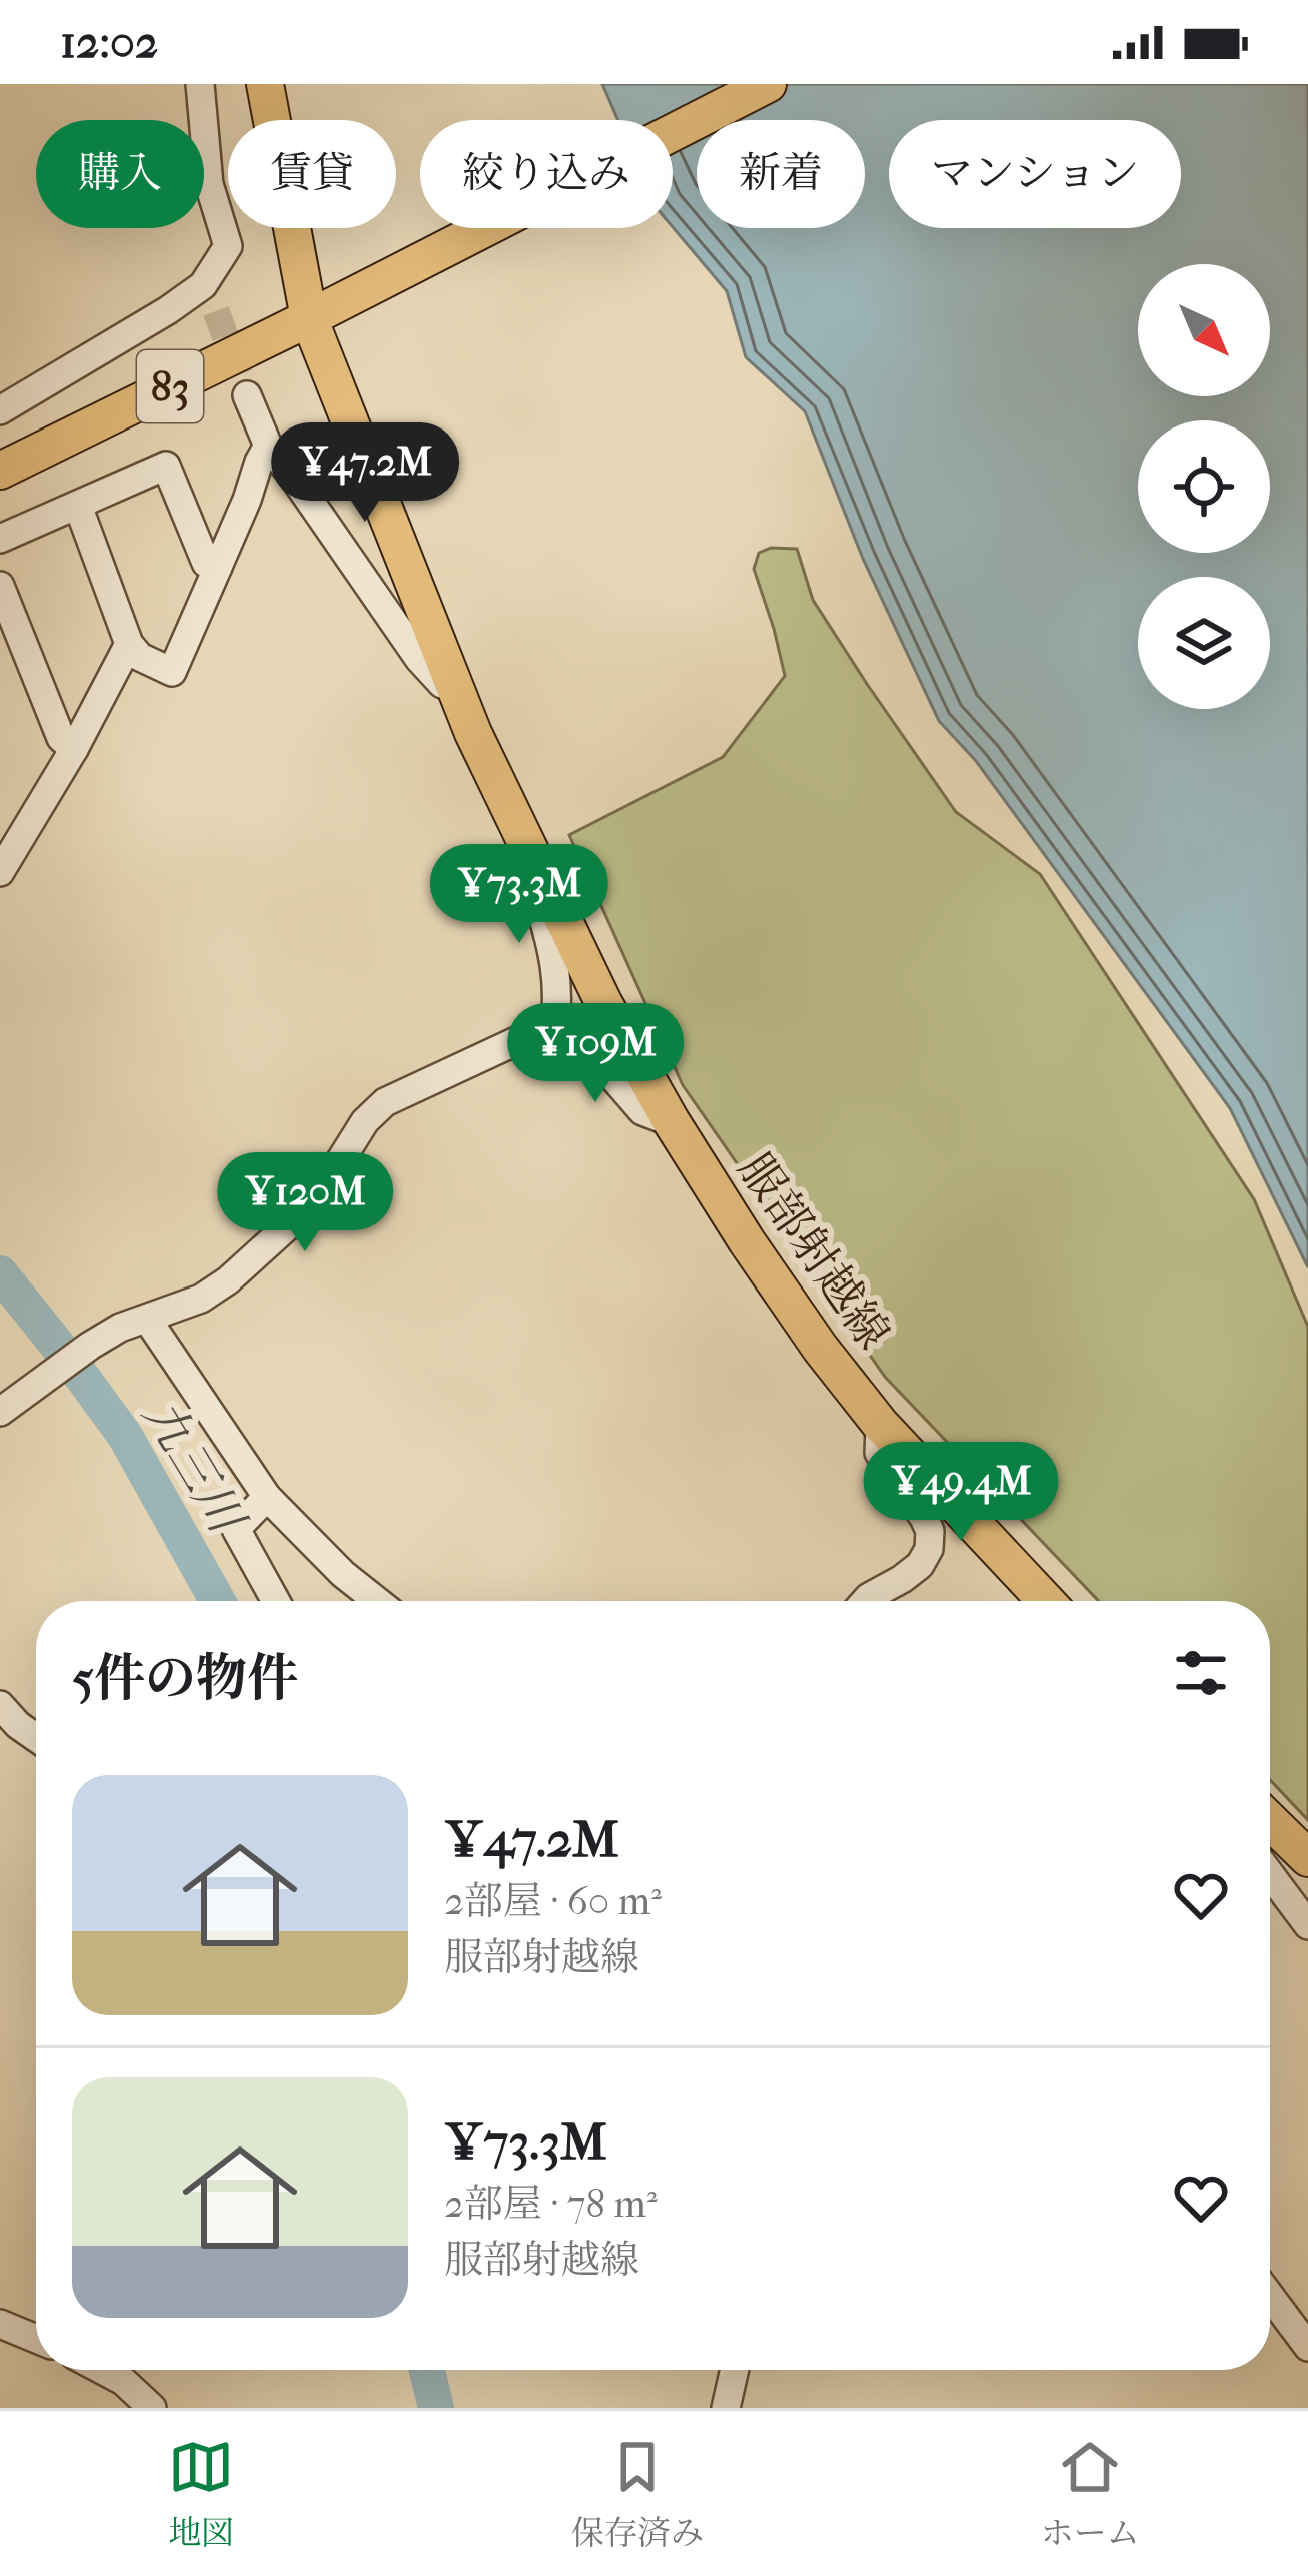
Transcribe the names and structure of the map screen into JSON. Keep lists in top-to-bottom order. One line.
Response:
{"streets":{"main road":["83","服部射越線"]},"crossings":[["83","服部射越線"]],"water":["九三川"],"north":"bottom right","page":{"status":"12:02","chip":["購入","賃貸","絞り込み","新着","マンション"],"price":["¥47.2M","¥73.3M","¥109M","¥120M","¥49.4M"],"heading":"5件の物件","list":[{"name":"¥47.2M","note":"2部屋 · 60 m² · 服部射越線"},{"name":"¥73.3M","note":"2部屋 · 78 m² · 服部射越線"}],"tabs":["地図","保存済み","ホーム"]}}
